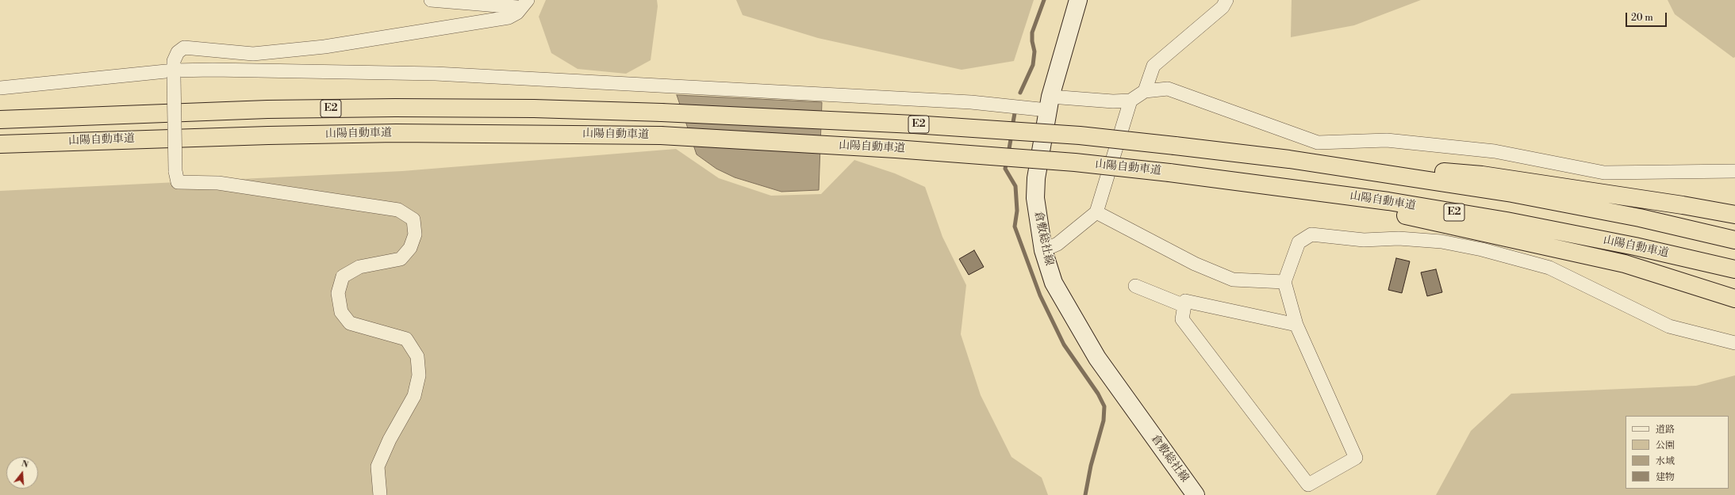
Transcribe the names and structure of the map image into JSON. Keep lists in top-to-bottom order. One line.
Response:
{"streets":{"highway":["E2","山陽自動車道"],"main road":["倉敷総社線"]},"legend":["道路","公園","水域","建物"],"scale_bar":"20 m","north":"top"}
